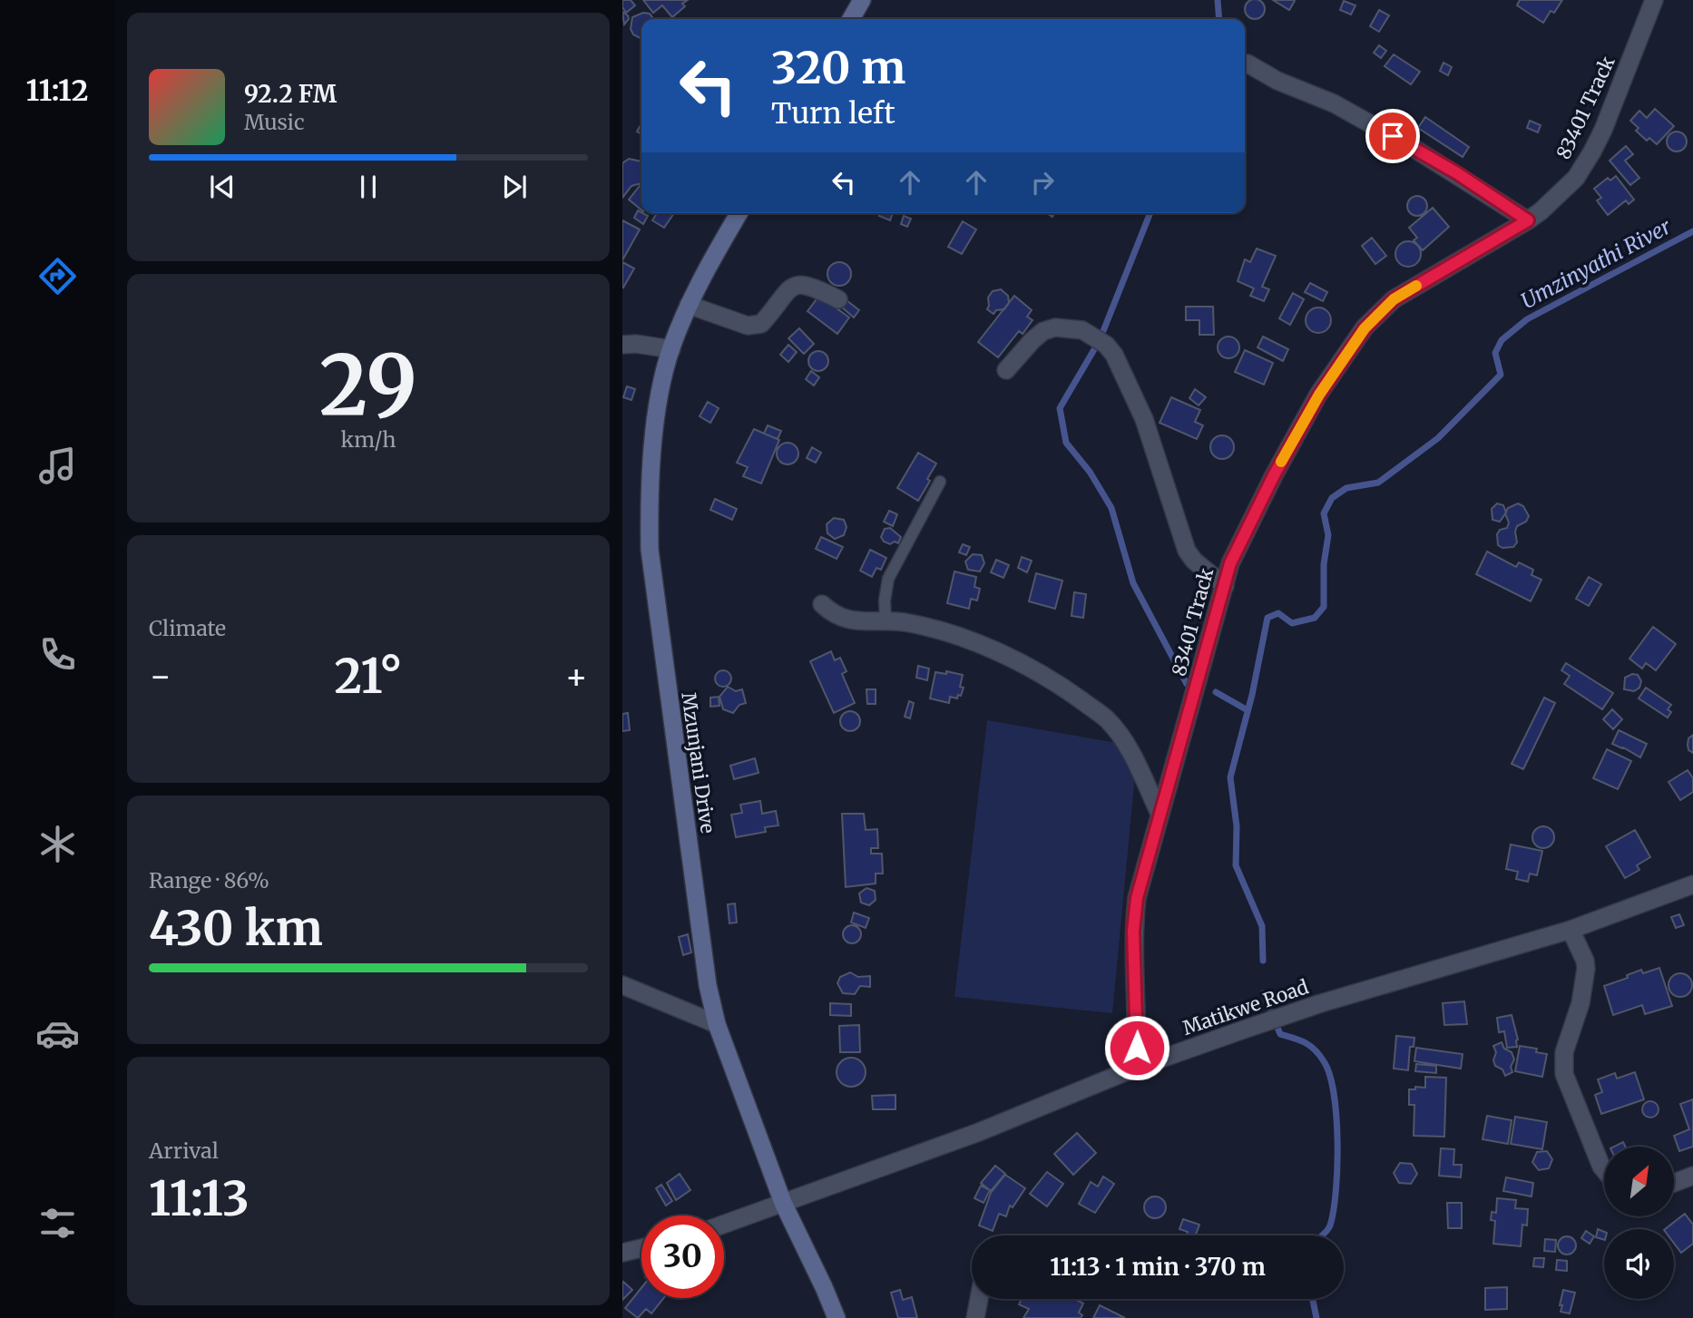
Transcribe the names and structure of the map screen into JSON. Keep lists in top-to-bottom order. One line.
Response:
{"streets":{"main road":["Mzunjani Drive"],"street":["83401 Track","Matikwe Road"]},"crossings":[["83401 Track","Matikwe Road"],["Mzunjani Drive","Matikwe Road"]],"water":["Umzinyathi River"],"north":"top right","page":{"tabs":"11:12","turn":["320 m","Turn left"],"song":["92.2 FM","Music"],"tile":[["29","km/h"],"Climate",["Range · 86%","430 km"],["Arrival","11:13"]],"heat":["−","21°","+"],"limit":"30","trip":"11:13 · 1 min · 370 m"}}
